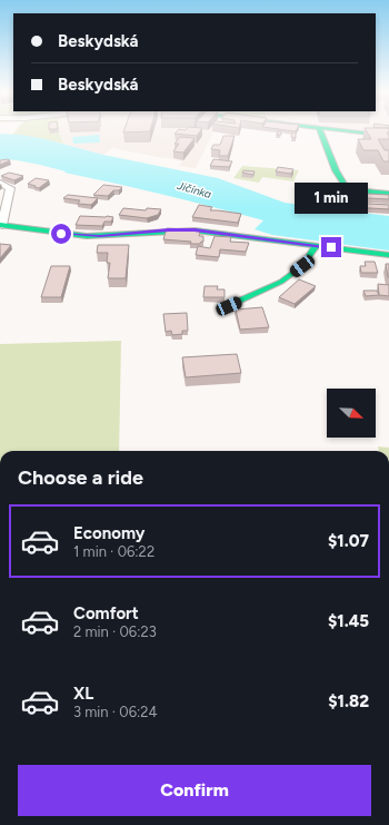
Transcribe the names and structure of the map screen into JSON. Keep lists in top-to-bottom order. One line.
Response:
{"water":["Jičínka"],"north":"bottom right","page":{"banner":["Beskydská","Beskydská"],"bubble":"1 min","heading":"Choose a ride","list":[{"name":"Economy","note":"1 min · 06:22","value":"$1.07"},{"name":"Comfort","note":"2 min · 06:23","value":"$1.45"},{"name":"XL","note":"3 min · 06:24","value":"$1.82"}],"buttons":"Confirm"}}
